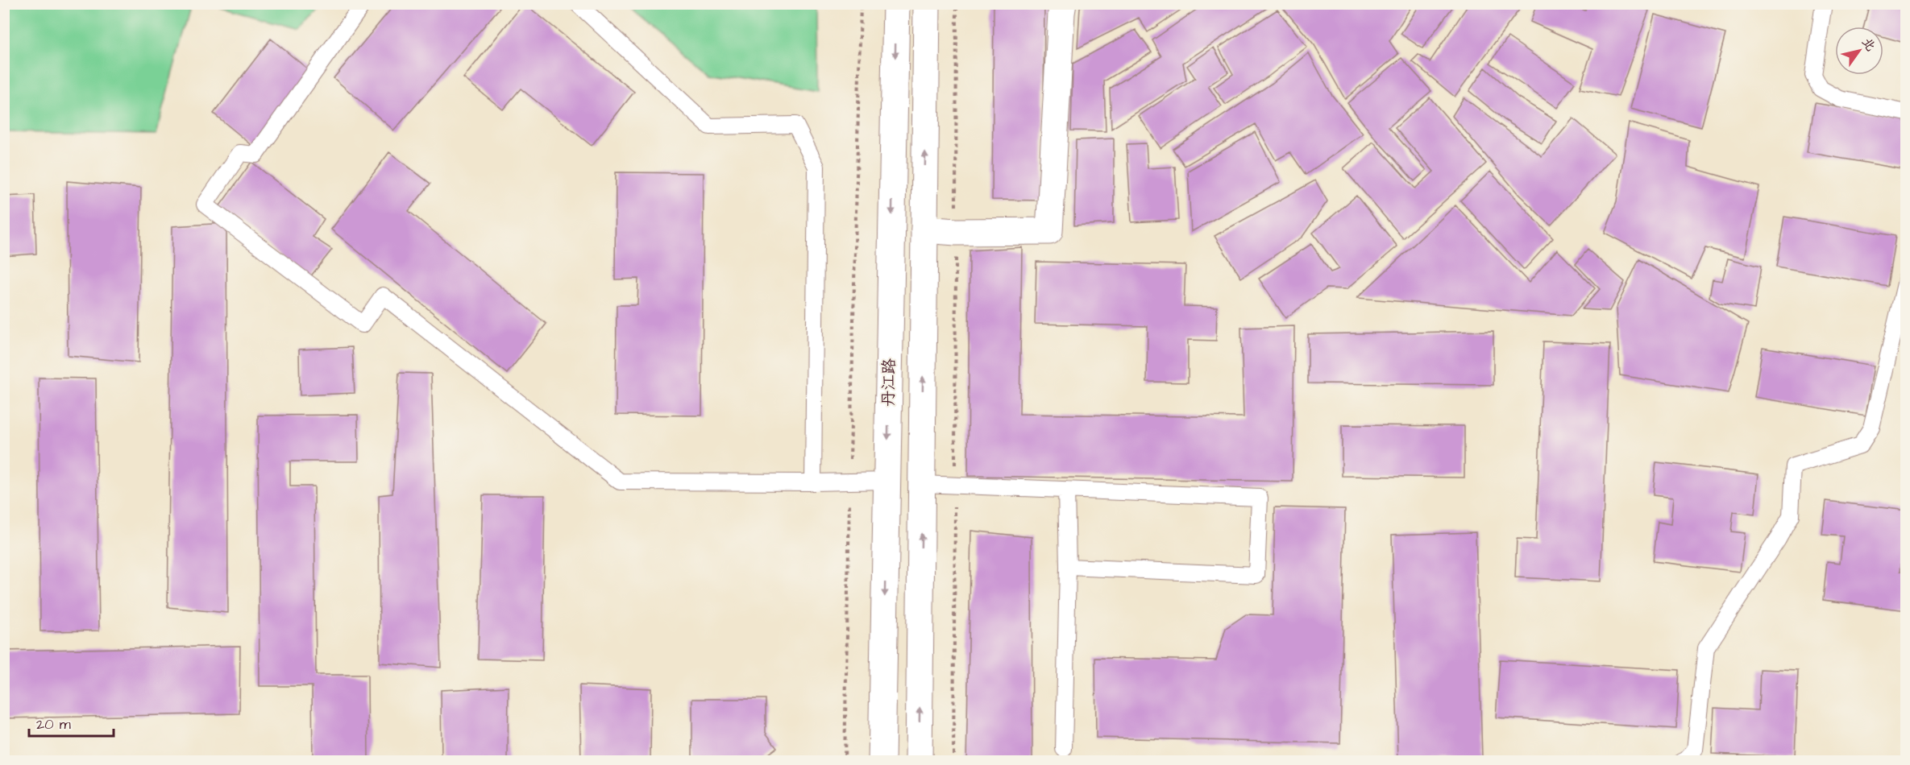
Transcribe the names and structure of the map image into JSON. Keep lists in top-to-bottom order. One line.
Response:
{"streets":{"main road":["丹江路"]},"scale_bar":"20 m","north":"top right"}
